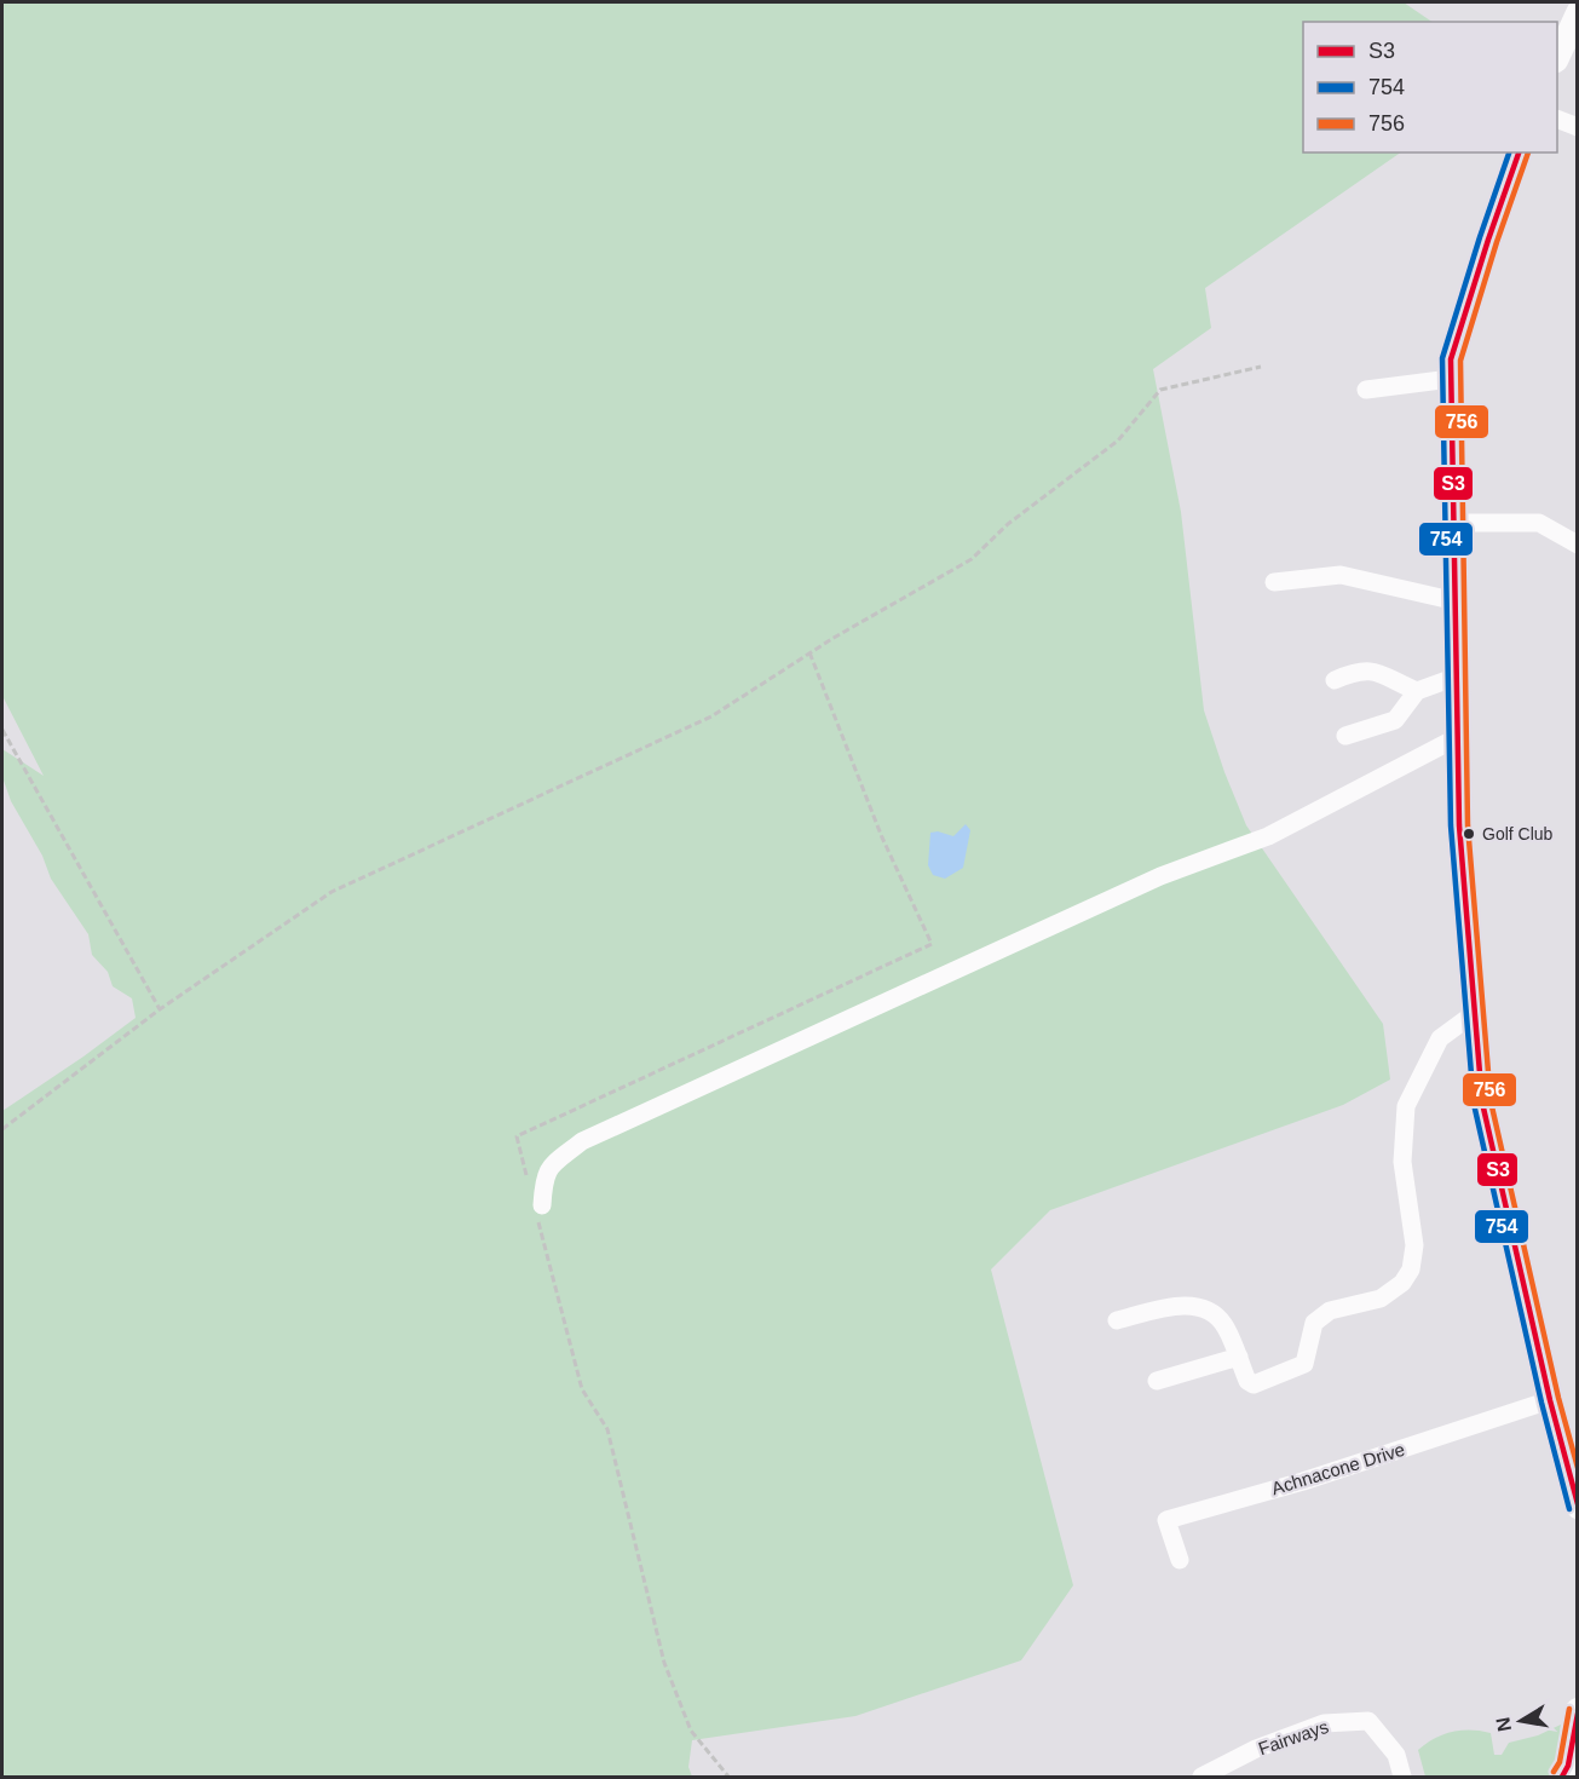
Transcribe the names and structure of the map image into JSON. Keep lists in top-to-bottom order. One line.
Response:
{"streets":{"street":["Achnacone Drive","Fairways"]},"places":["Golf Club"],"lines":["transit line S3","transit line 754","transit line 756"],"legend":["S3","754","756"],"north":"left"}
